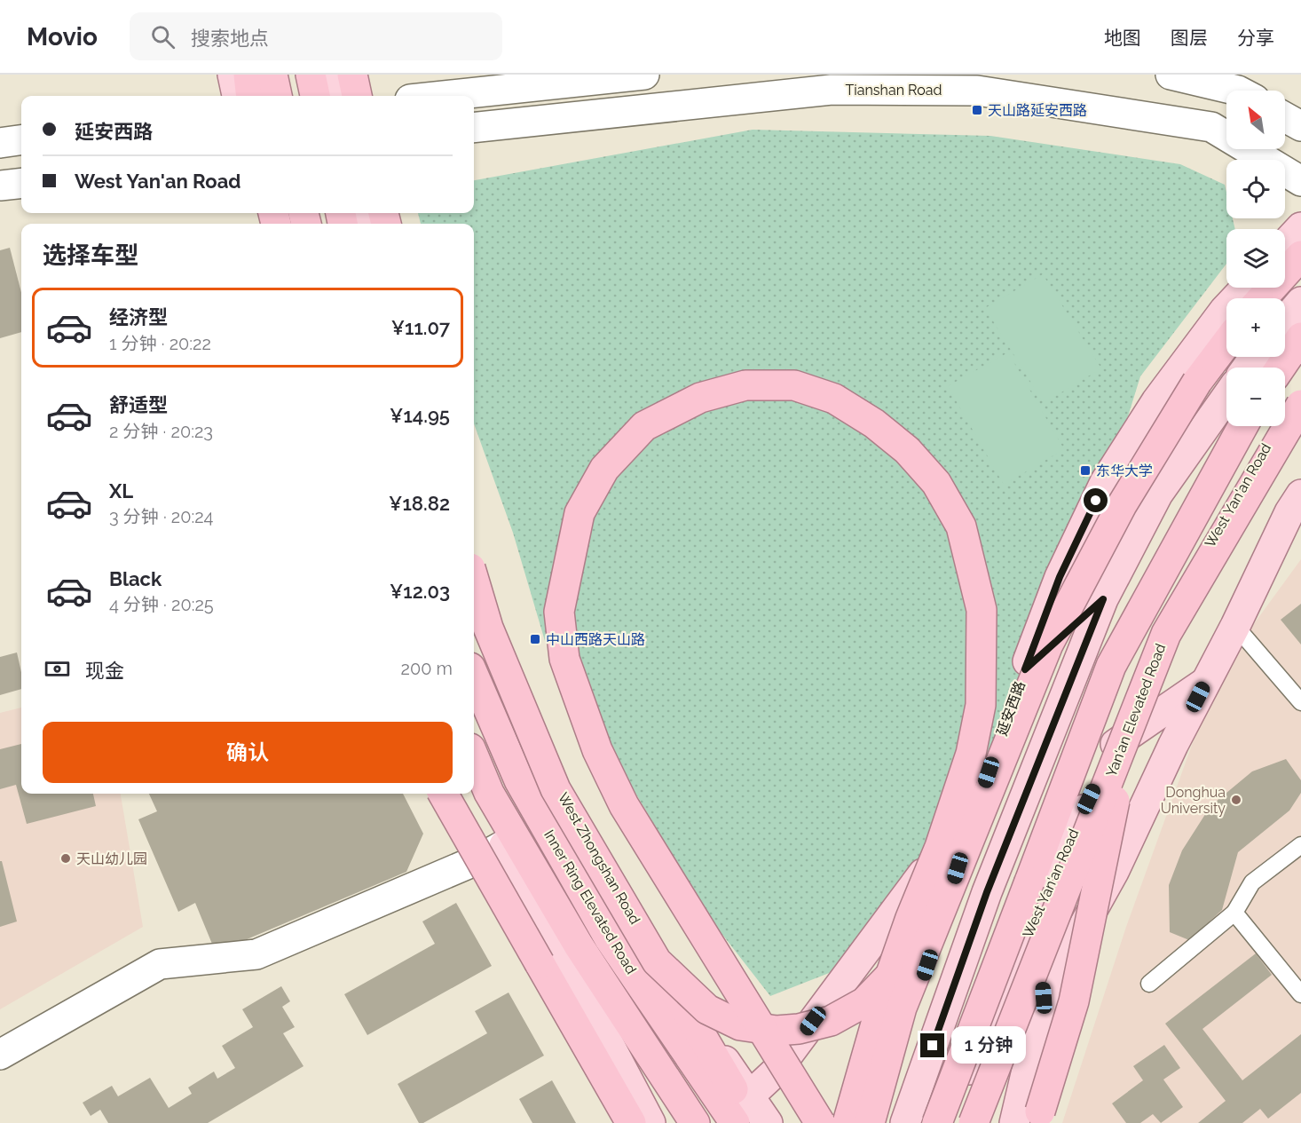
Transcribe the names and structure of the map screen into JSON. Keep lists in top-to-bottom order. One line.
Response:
{"streets":{"highway":["Yan'an Elevated Road","Inner Ring Elevated Road"],"main road":["Tianshan Road","West Yan'an Road","延安西路","West Zhongshan Road"]},"crossings":[["West Yan'an Road","Yan'an Elevated Road"]],"places":{"transit":["天山路延安西路","东华大学","中山西路天山路"],"other":["Donghua University","天山幼儿园"]},"north":"top left","page":{"header":"Movio","search":"搜索地点","nav":["地图","图层","分享"],"map_buttons":["+","−"],"banner":["延安西路","West Yan'an Road"],"heading":"选择车型","list":[{"name":"经济型","note":"1 分钟 · 20:22","value":"¥11.07"},{"name":"舒适型","note":"2 分钟 · 20:23","value":"¥14.95"},{"name":"XL","note":"3 分钟 · 20:24","value":"¥18.82"},{"name":"Black","note":"4 分钟 · 20:25","value":"¥12.03"}],"pay":["现金","200 m"],"buttons":"确认","bubble":"1 分钟"}}
